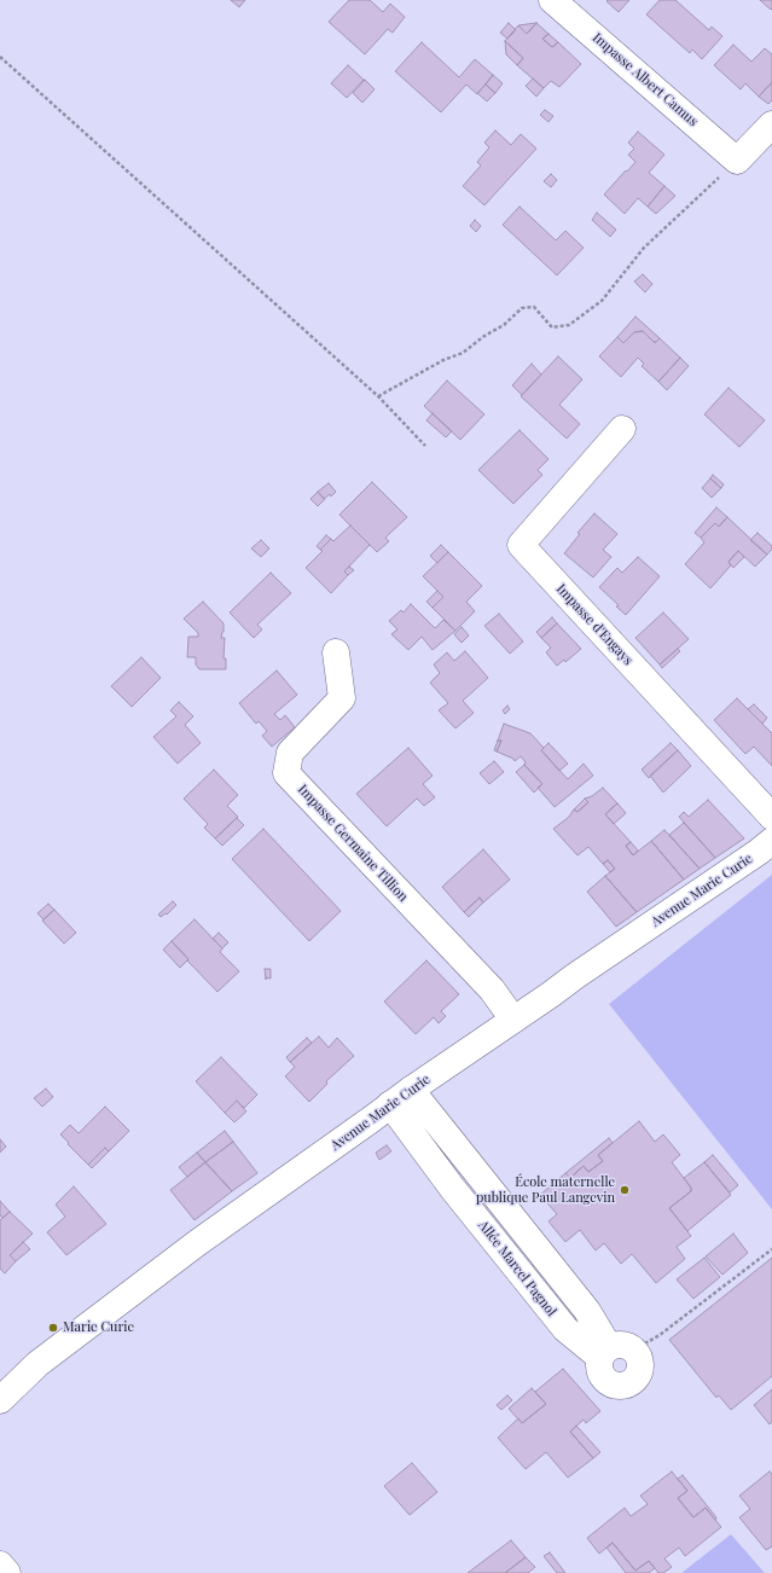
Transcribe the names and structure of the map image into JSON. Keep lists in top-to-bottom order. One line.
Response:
{"streets":{"street":["Impasse Albert Camus","Impasse d'Engays","Impasse Germaine Tillion","Avenue Marie Curie","Allée Marcel Pagnol"]},"crossings":[["Impasse Germaine Tillion","Avenue Marie Curie"],["Avenue Marie Curie","Allée Marcel Pagnol"]],"places":["École maternelle publique Paul Langevin","Marie Curie"]}
